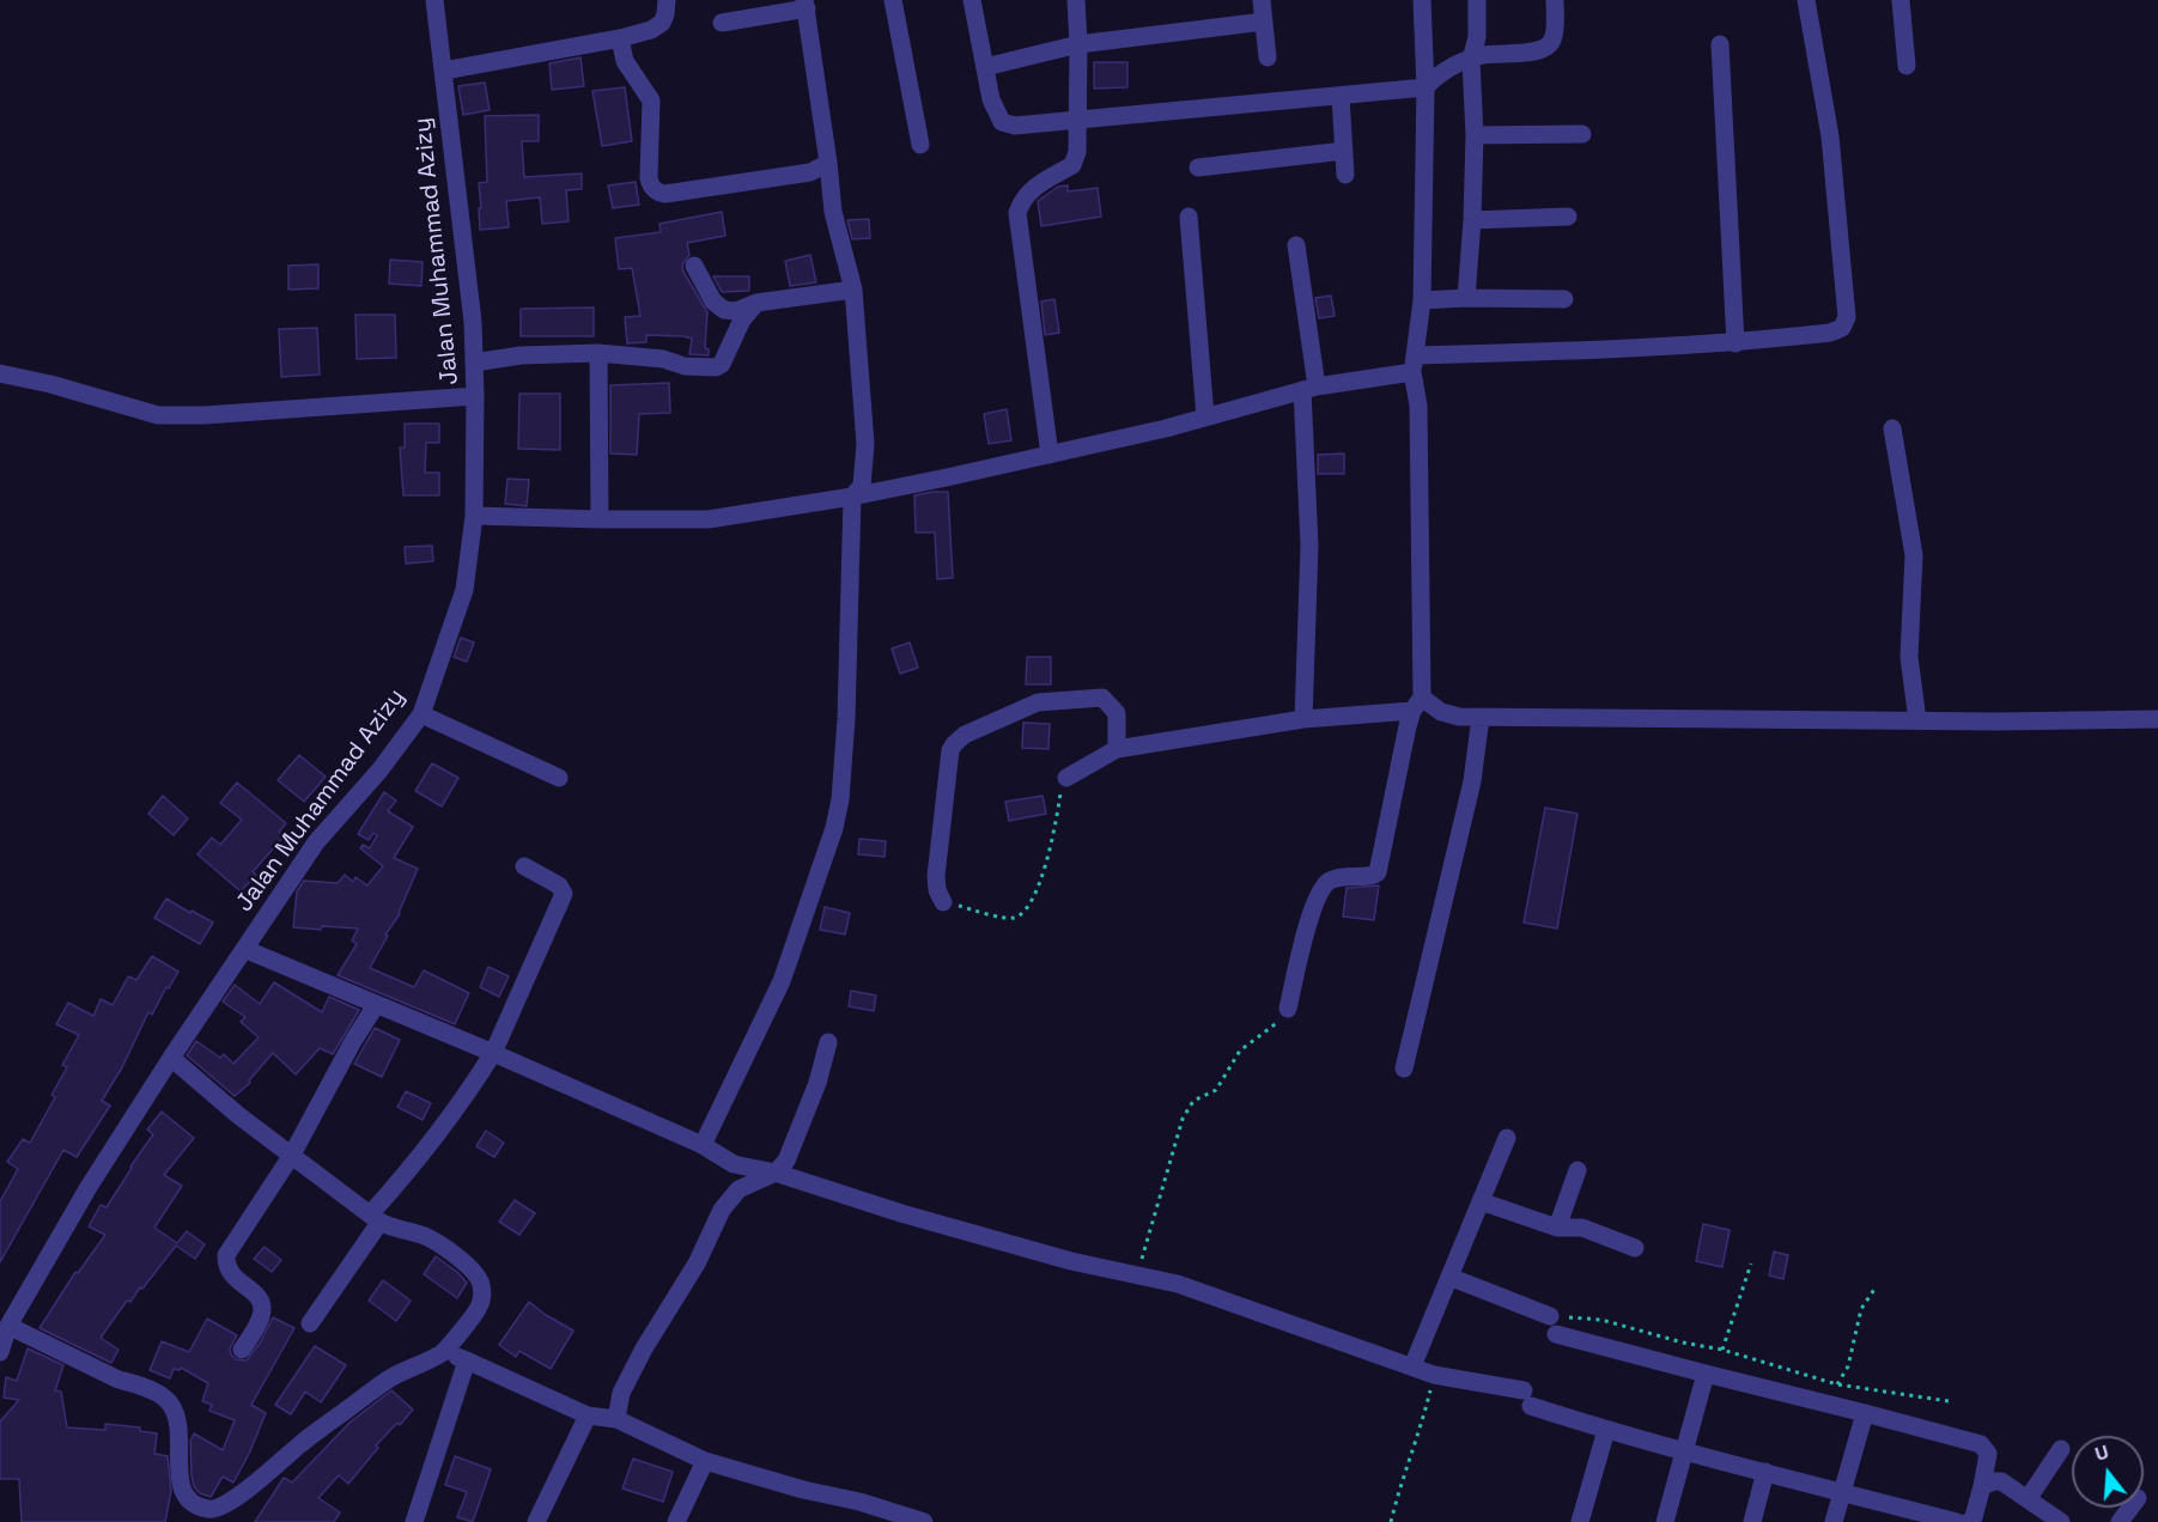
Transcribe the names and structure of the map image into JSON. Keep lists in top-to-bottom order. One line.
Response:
{"streets":{"street":["Jalan Muhammad Azizy"]},"north":"top"}
